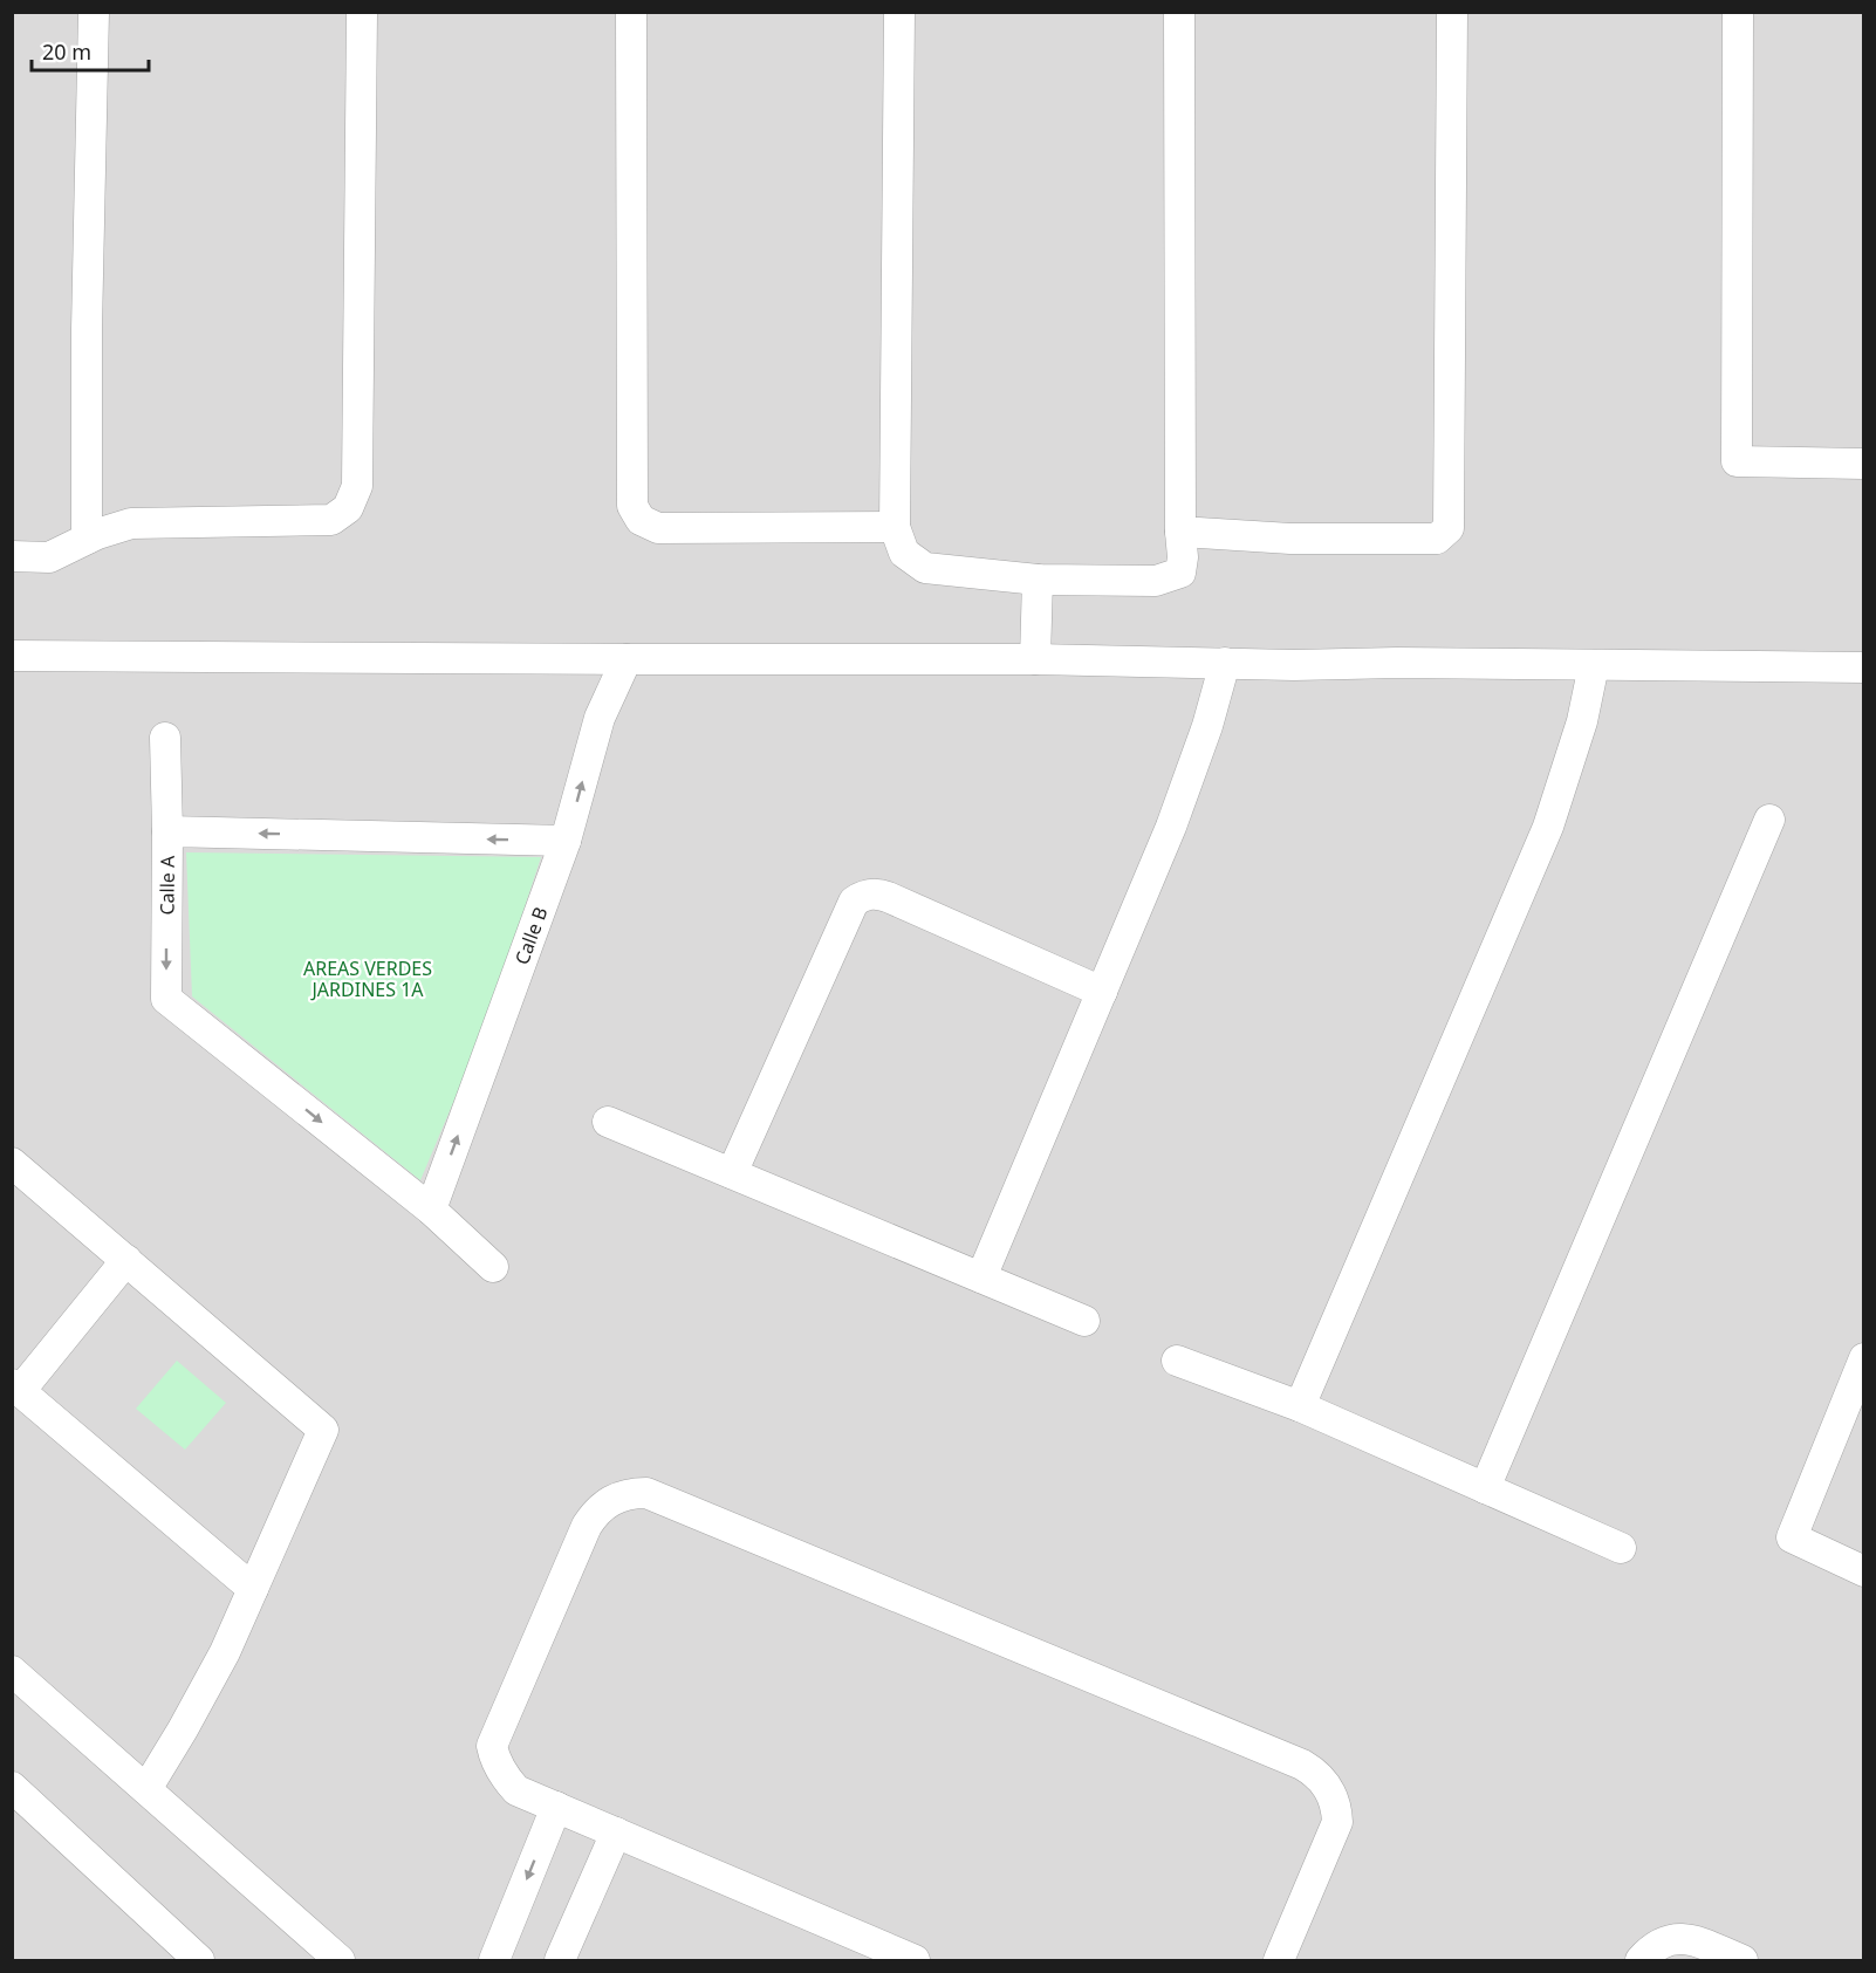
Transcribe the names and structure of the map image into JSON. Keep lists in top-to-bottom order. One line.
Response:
{"streets":{"street":["Calle A","Calle B"]},"crossings":[["Calle A","Calle B"]],"one_way":["Calle B"],"parks":["AREAS VERDES JARDINES 1A"],"scale_bar":"20 m"}
